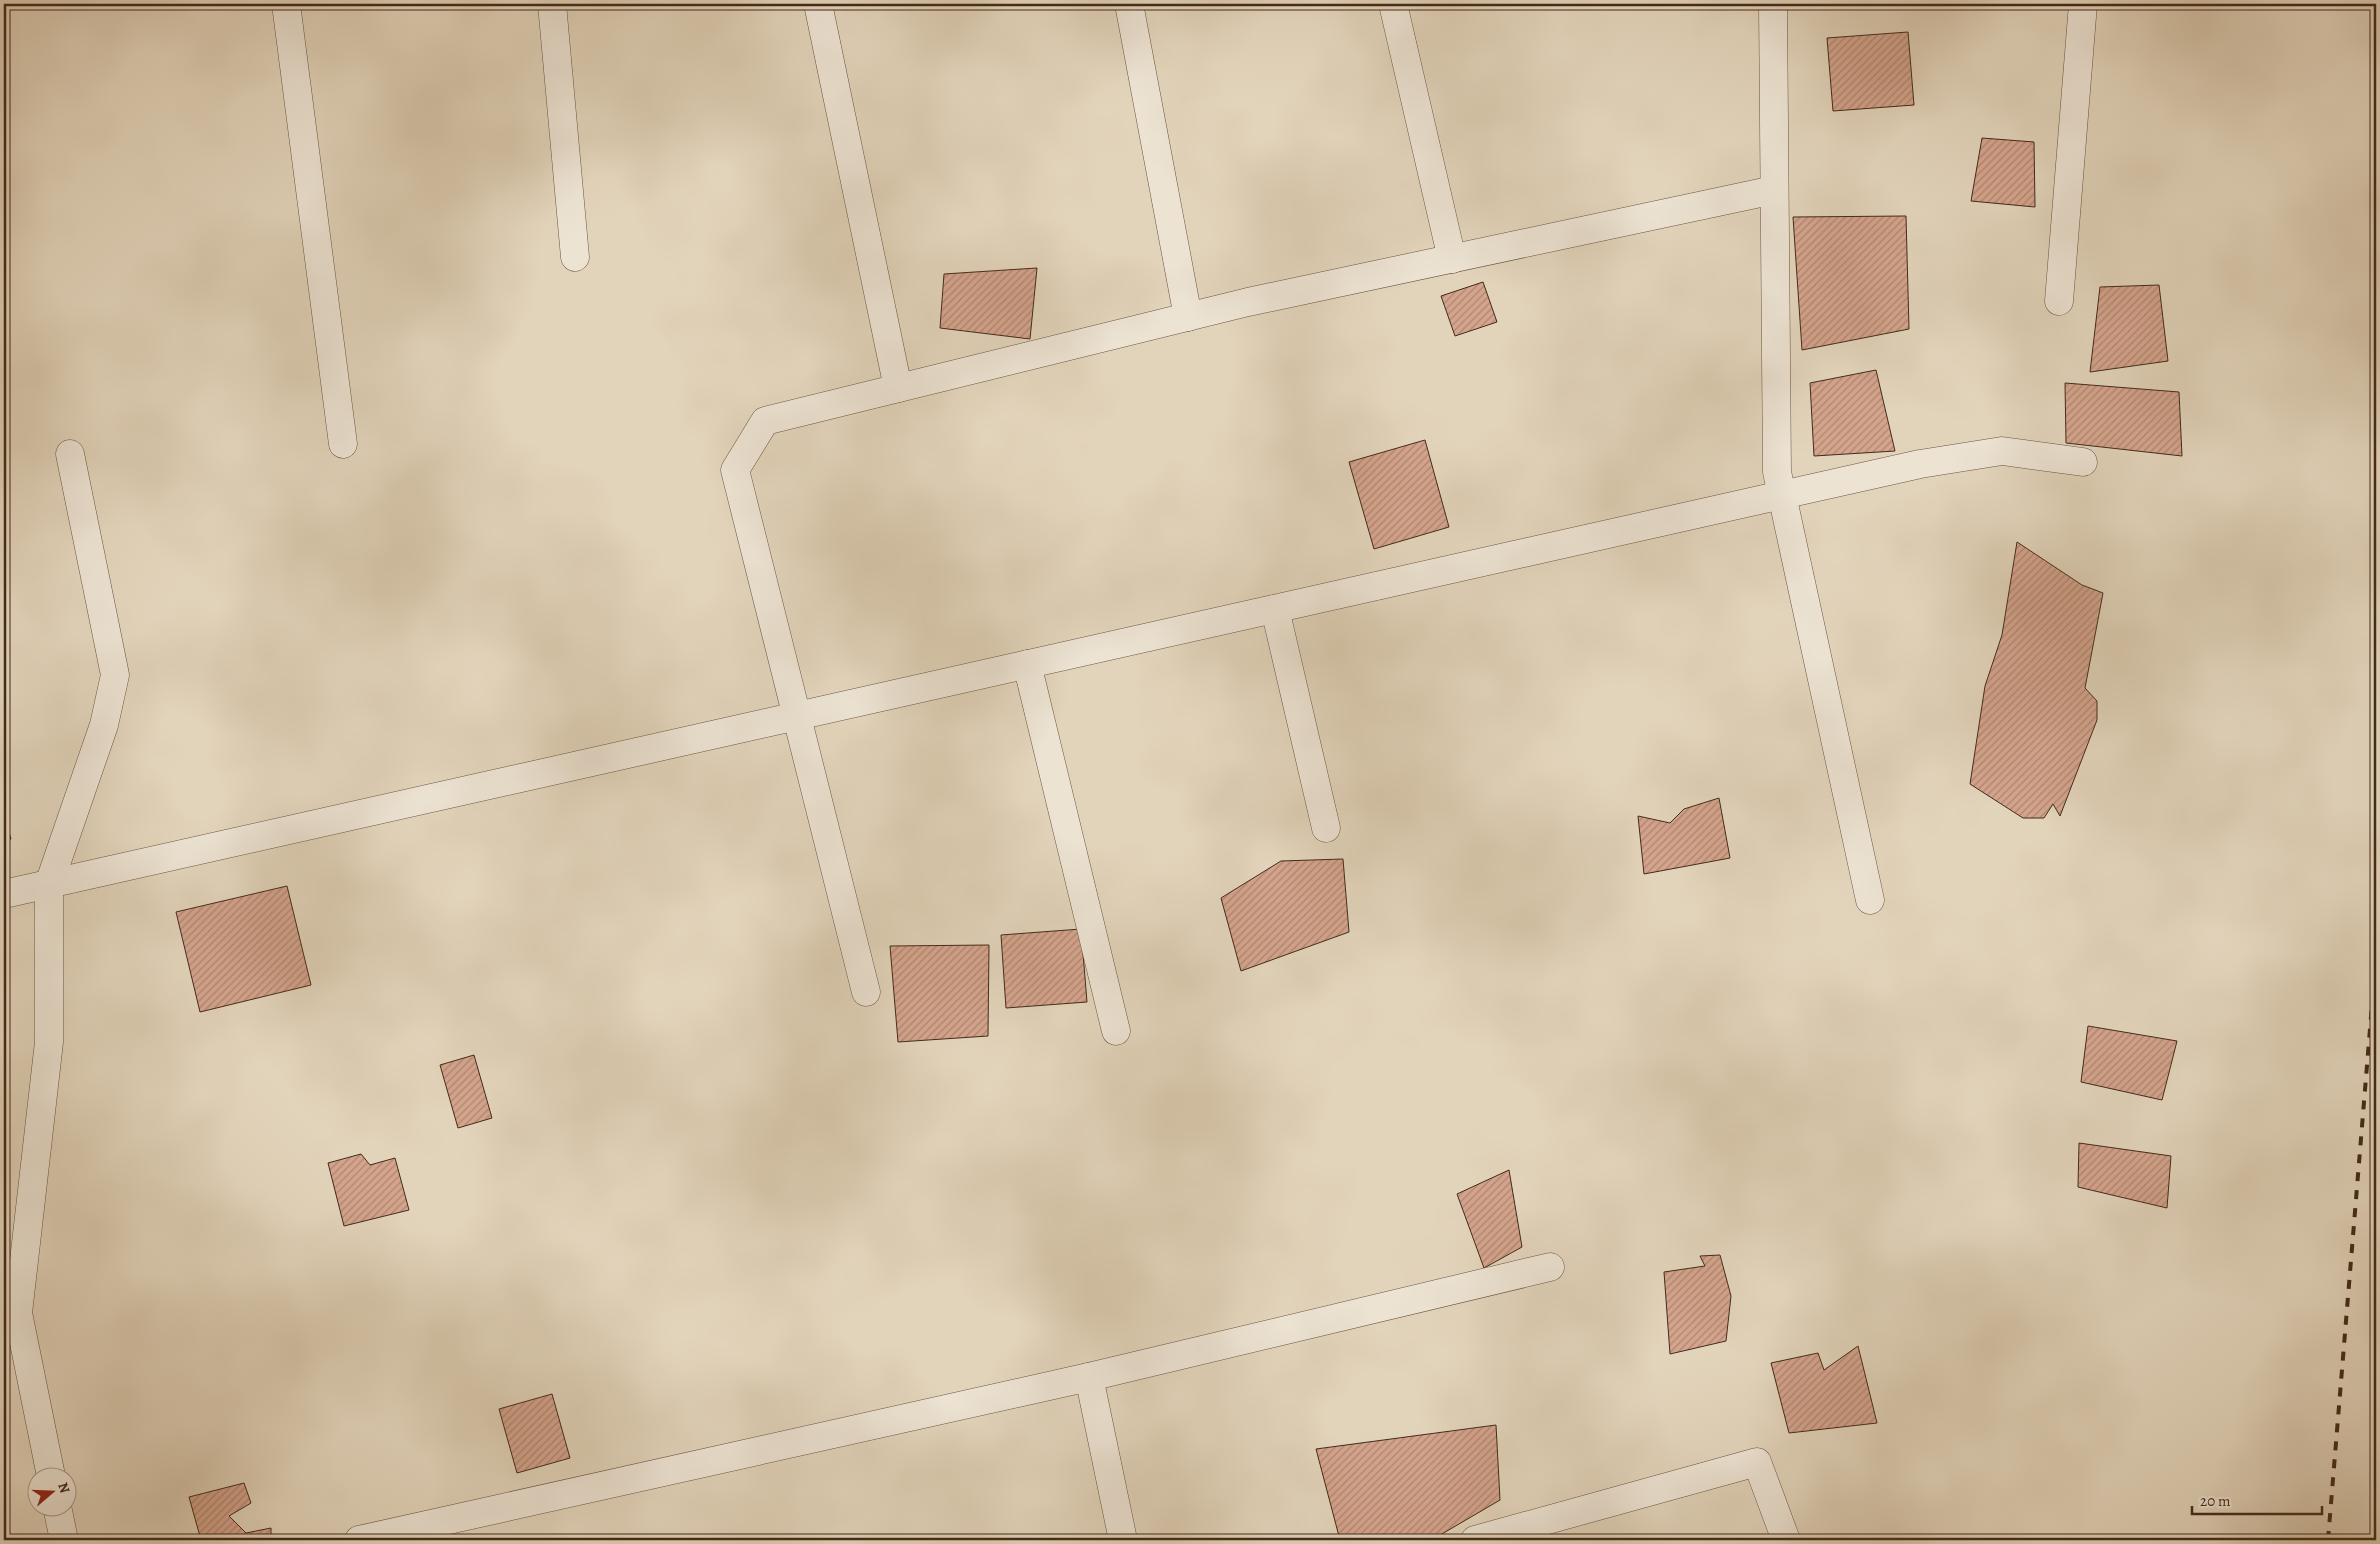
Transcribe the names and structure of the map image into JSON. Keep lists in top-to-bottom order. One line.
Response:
{"scale_bar":"20 m","north":"right"}
